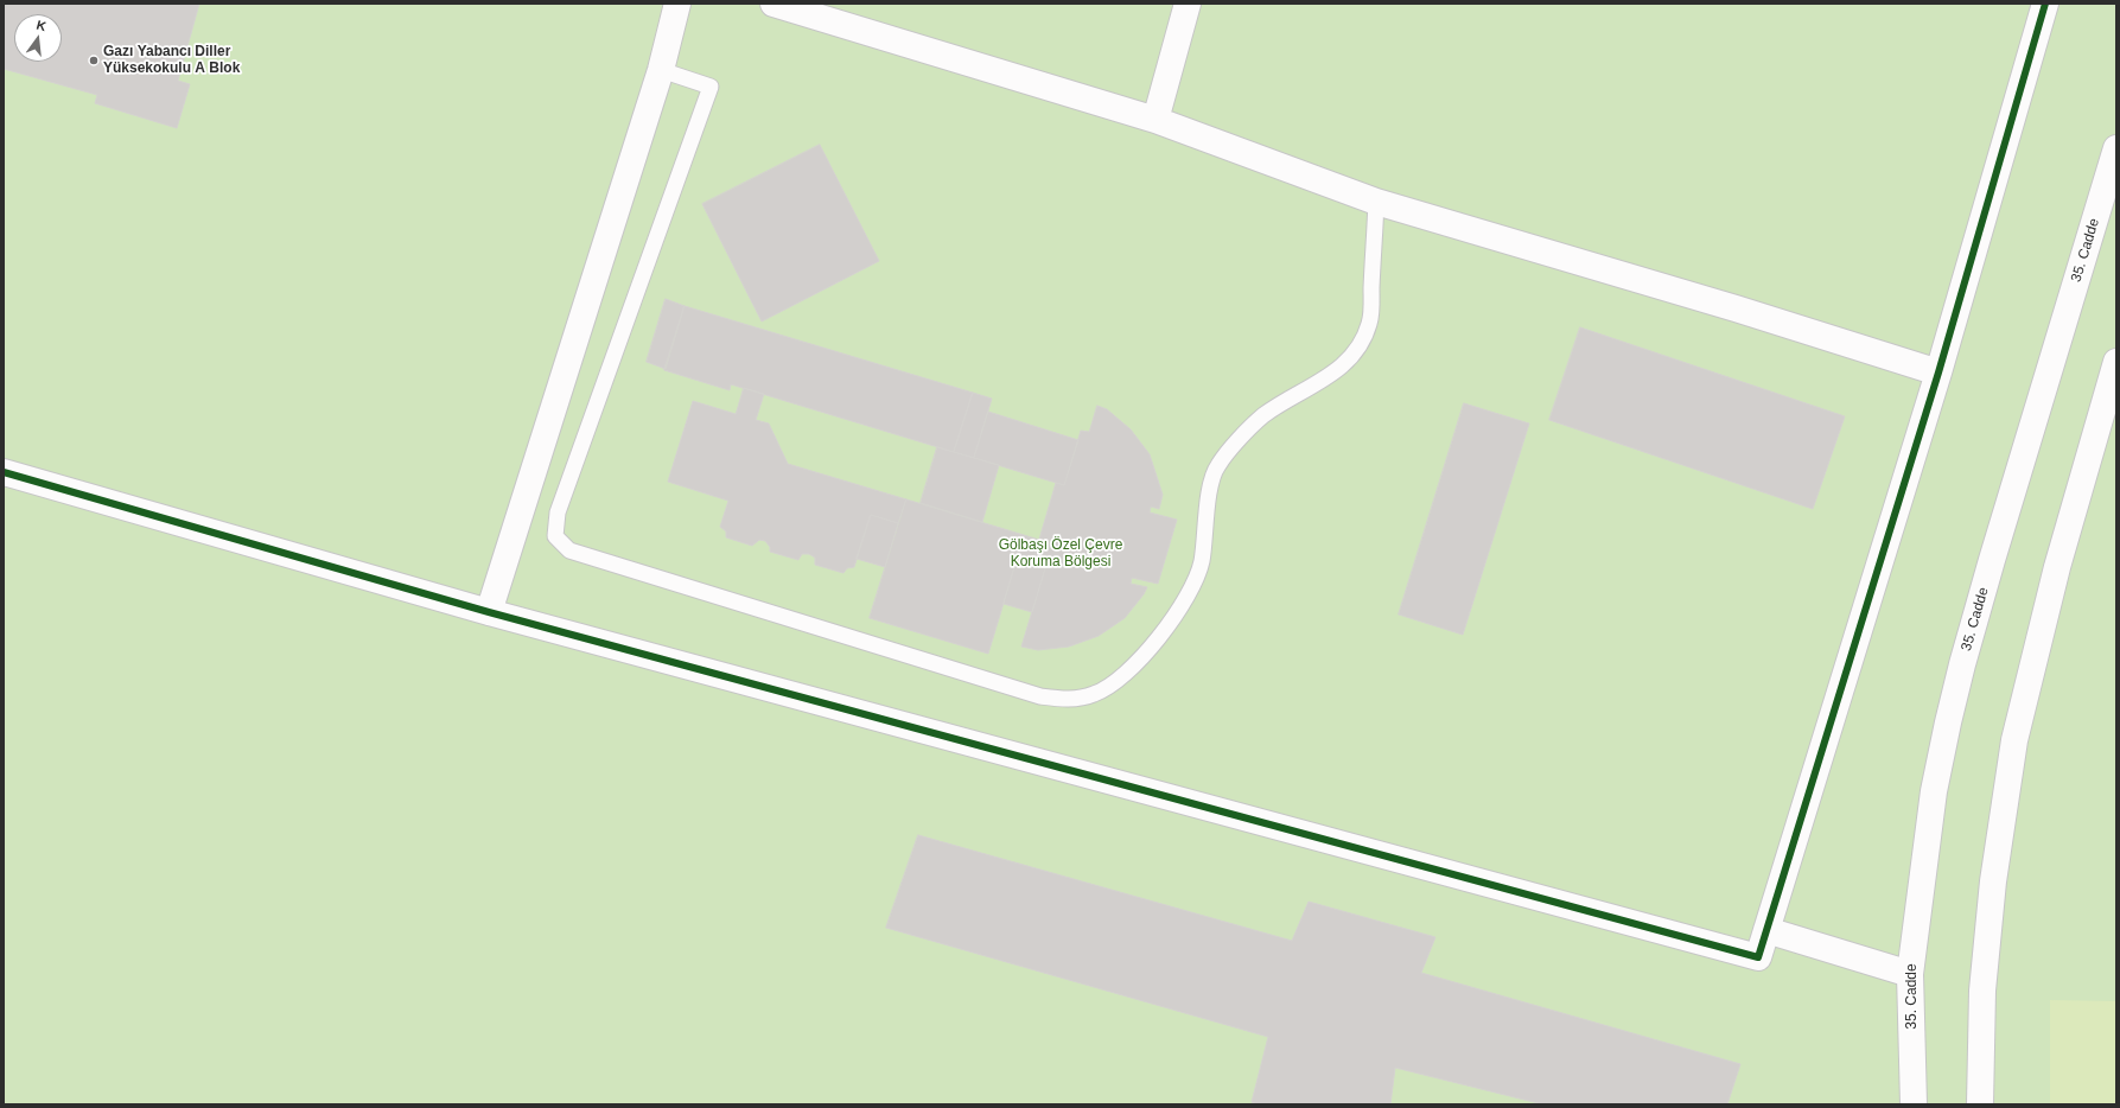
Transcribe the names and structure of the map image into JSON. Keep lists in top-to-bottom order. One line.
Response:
{"streets":{"street":["35. Cadde"]},"parks":["Gölbaşı Özel Çevre Koruma Bölgesi"],"places":["Gazı Yabancı Diller Yüksekokulu A Blok"],"north":"top"}
